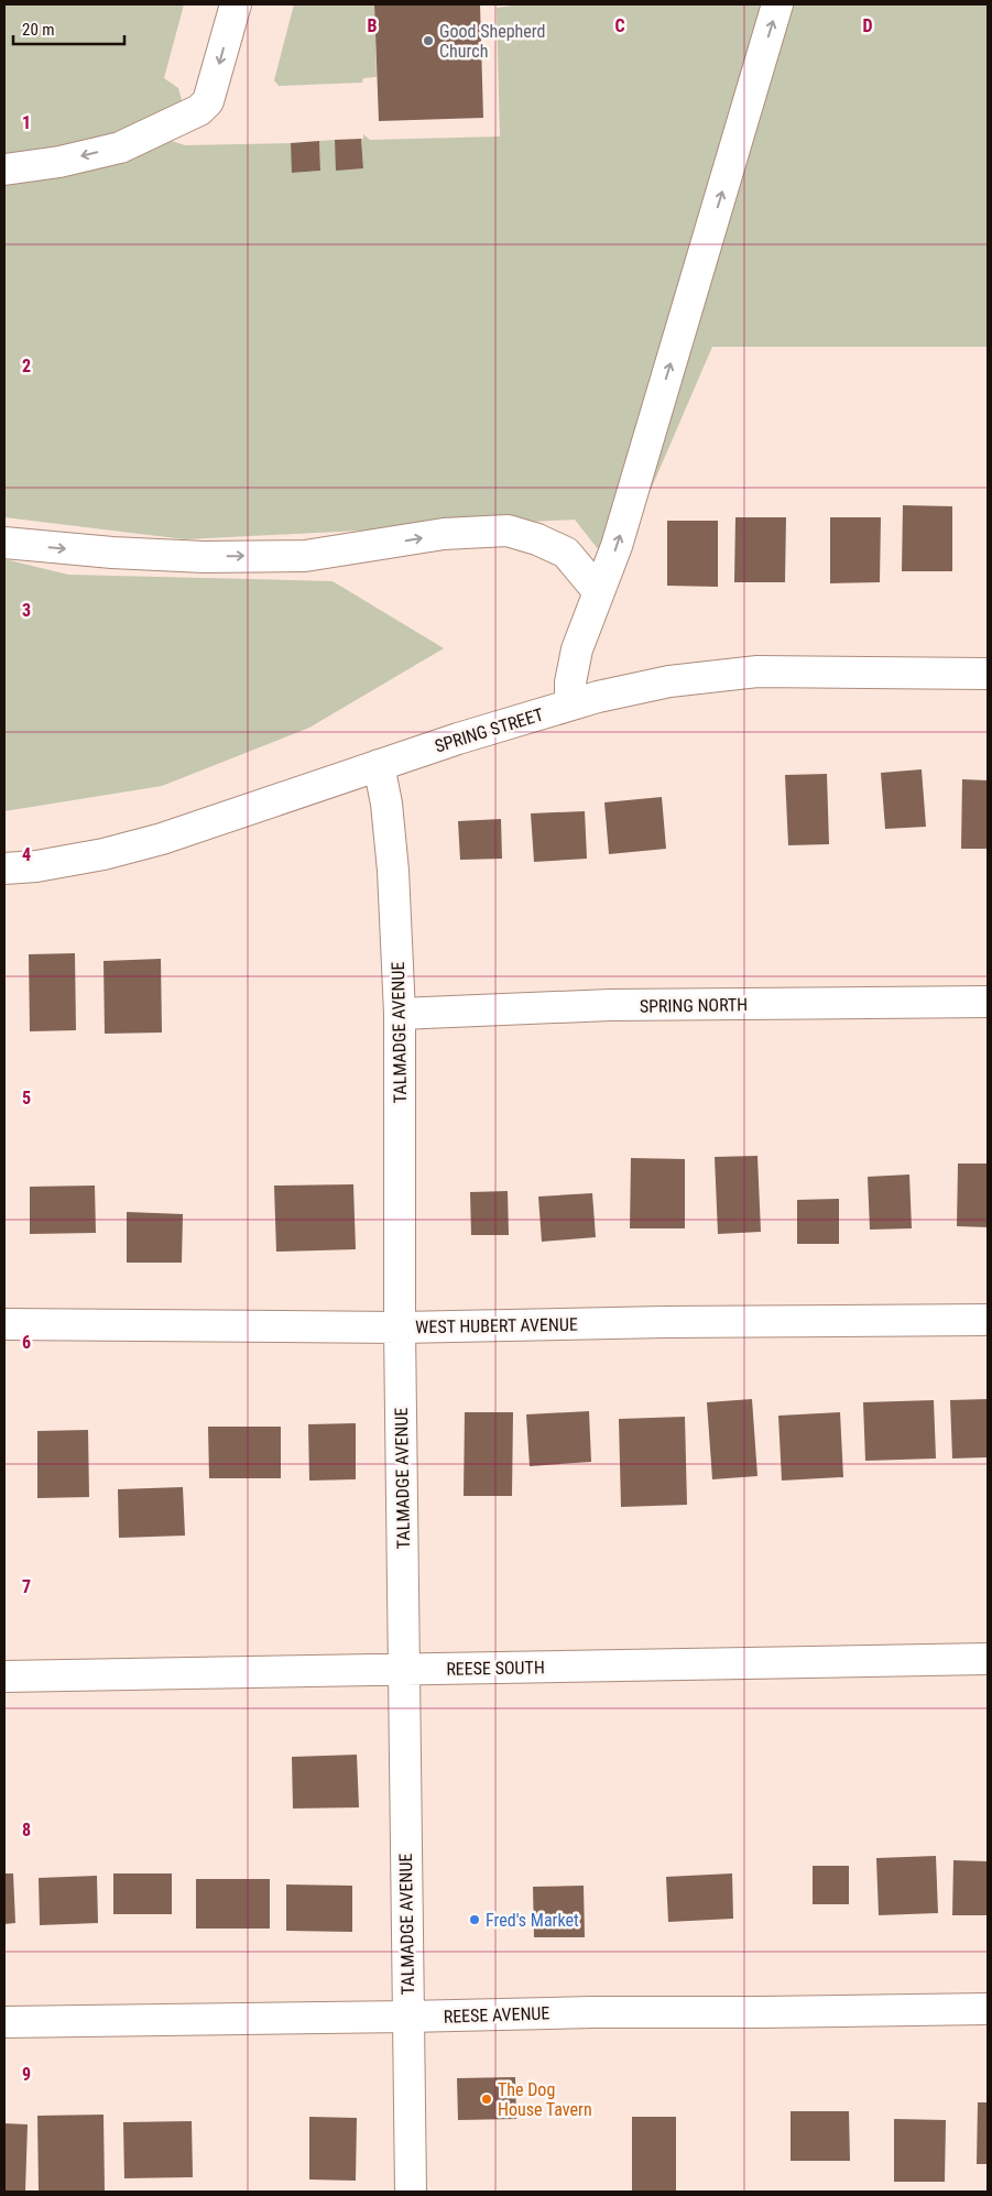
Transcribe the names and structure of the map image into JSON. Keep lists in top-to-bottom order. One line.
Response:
{"streets":{"street":["SPRING STREET","SPRING NORTH","TALMADGE AVENUE","WEST HUBERT AVENUE","REESE SOUTH","REESE AVENUE"]},"crossings":[["SPRING STREET","TALMADGE AVENUE"],["SPRING NORTH","TALMADGE AVENUE"],["TALMADGE AVENUE","WEST HUBERT AVENUE"],["TALMADGE AVENUE","REESE SOUTH"],["TALMADGE AVENUE","REESE AVENUE"]],"places":["Good Shepherd Church","Fred's Market","The Dog House Tavern"],"scale_bar":"20 m","grid":{"columns":["B","C","D"],"rows":["1","2","3","4","5","6","7","8","9"]}}
